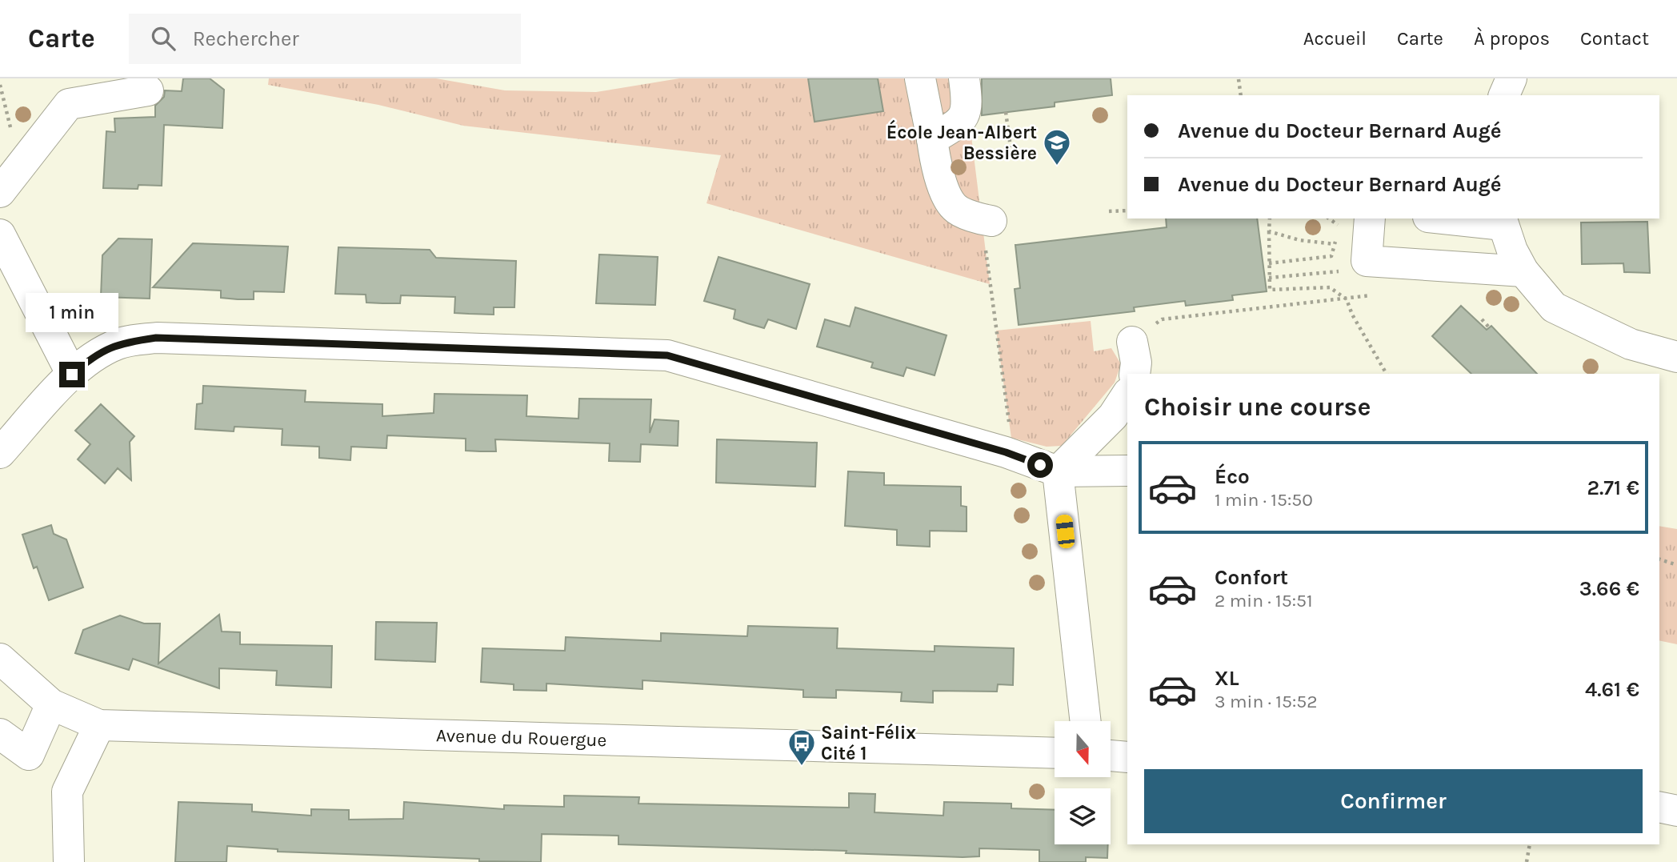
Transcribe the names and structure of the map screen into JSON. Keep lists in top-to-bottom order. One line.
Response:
{"streets":{"street":["Avenue du Rouergue"]},"places":{"school or university":["École Jean-Albert Bessière"],"bus stop":["Saint-Félix Cité 1"]},"north":"bottom","page":{"header":"Carte","search":"Rechercher","nav":["Accueil","Carte","À propos","Contact"],"banner":["Avenue du Docteur Bernard Augé","Avenue du Docteur Bernard Augé"],"bubble":"1 min","heading":"Choisir une course","list":[{"name":"Éco","note":"1 min · 15:50","value":"2.71 €"},{"name":"Confort","note":"2 min · 15:51","value":"3.66 €"},{"name":"XL","note":"3 min · 15:52","value":"4.61 €"}],"buttons":"Confirmer"}}
